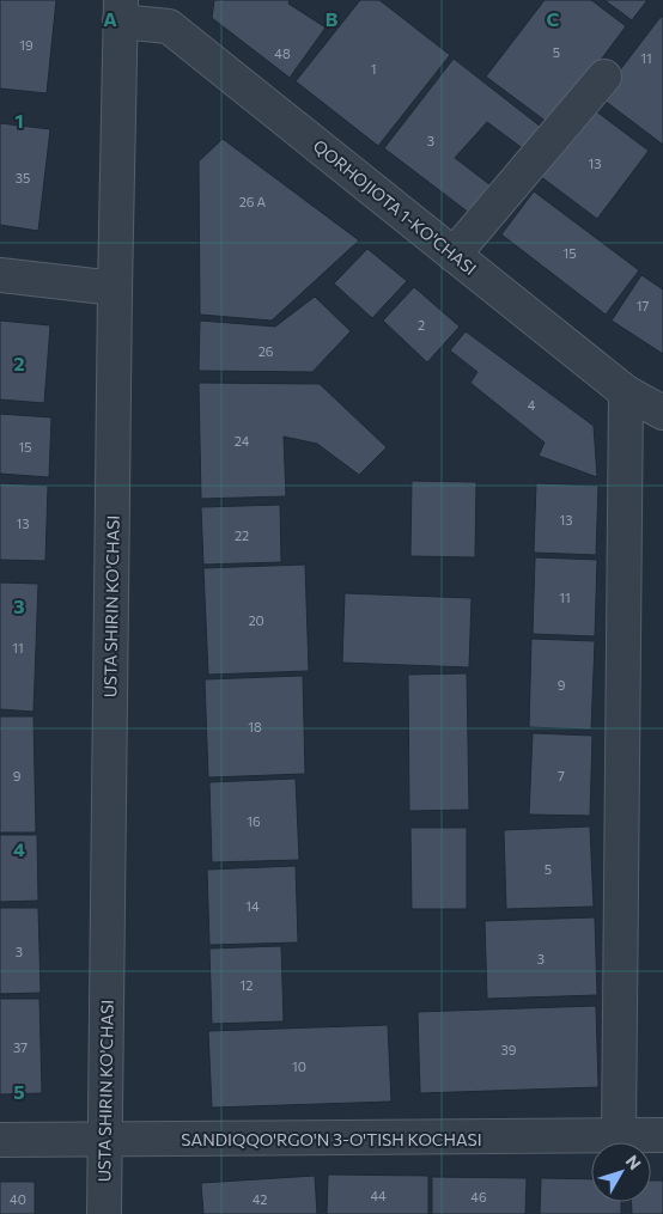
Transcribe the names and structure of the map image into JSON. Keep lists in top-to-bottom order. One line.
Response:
{"streets":{"street":["QORHOJIOTA 1-KO'CHASI","USTA SHIRIN KO'CHASI","SANDIQQO'RGO'N 3-O'TISH KOCHASI"]},"crossings":[["QORHOJIOTA 1-KO'CHASI","USTA SHIRIN KO'CHASI"],["USTA SHIRIN KO'CHASI","SANDIQQO'RGO'N 3-O'TISH KOCHASI"]],"house_numbers":["19","5","48","11","1","3","13","35","26 A","15","17","2","26","4","24","15","13","13","22","11","20","11","9","18","9","7","16","5","14","3","3","12","37","39","10","44","46","40","42"],"north":"top right","grid":{"columns":["A","B","C"],"rows":["1","2","3","4","5"]}}
